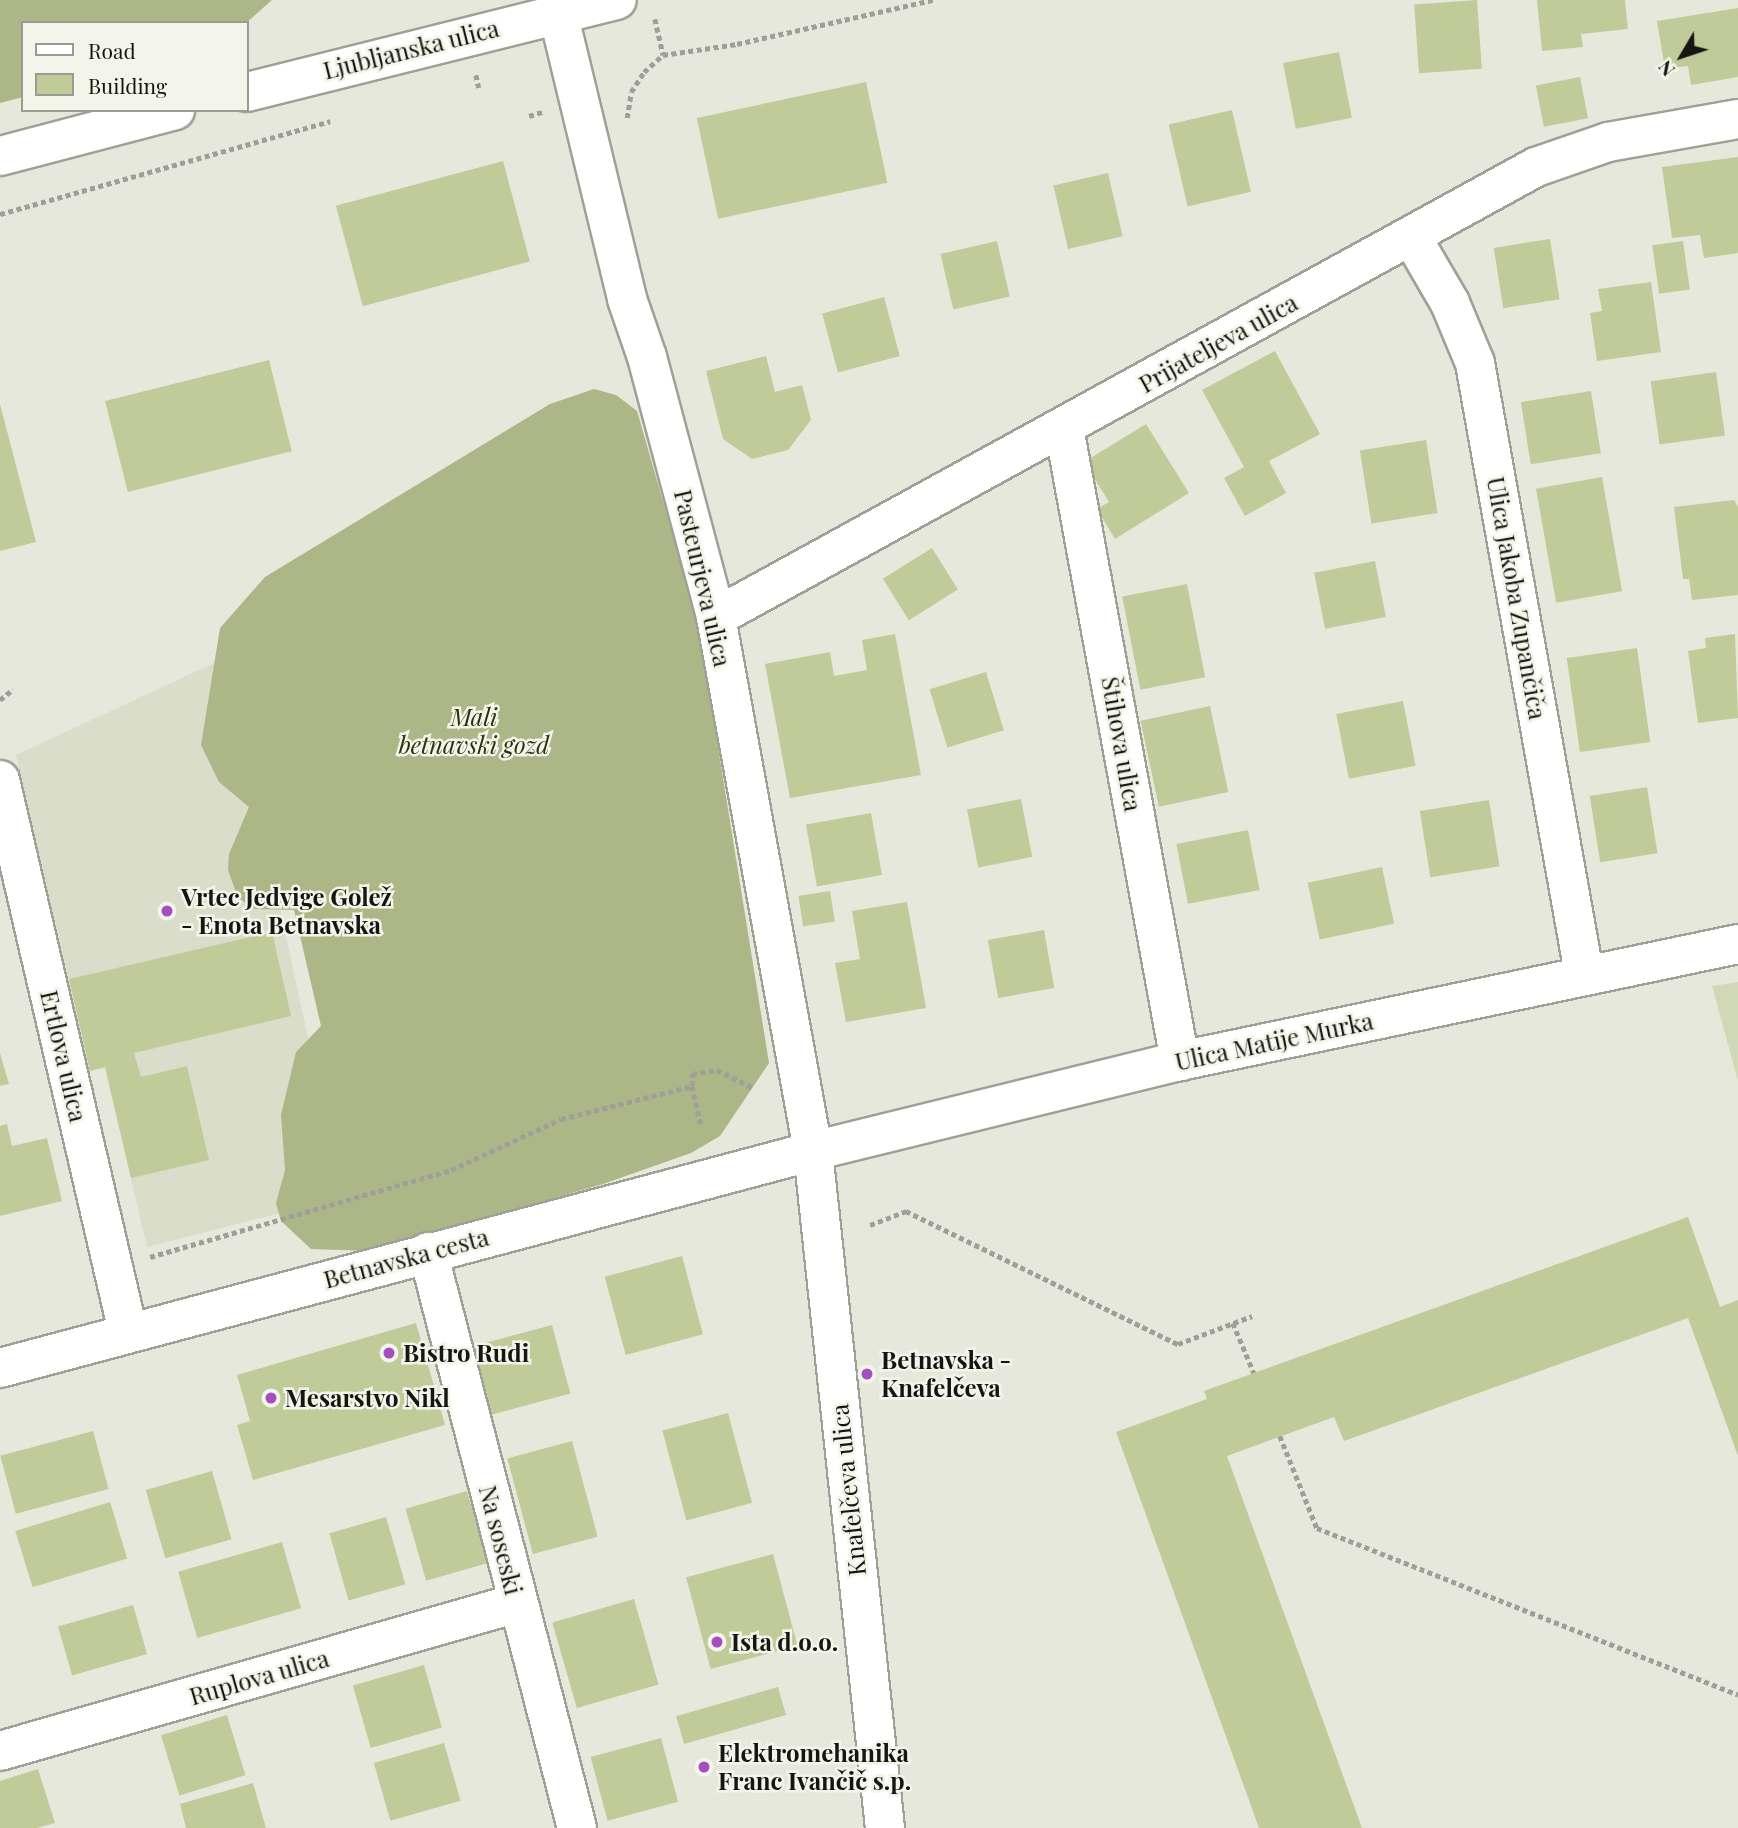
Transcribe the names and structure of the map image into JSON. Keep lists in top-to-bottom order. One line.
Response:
{"streets":{"street":["Ljubljanska ulica","Prijateljeva ulica","Pasteurjeva ulica","Ulica Jakoba Zupančiča","Štihova ulica","Ulica Matije Murka","Ertlova ulica","Betnavska cesta","Knafelčeva ulica","Na soseski","Ruplova ulica"]},"crossings":[["Ljubljanska ulica","Pasteurjeva ulica"],["Prijateljeva ulica","Pasteurjeva ulica"],["Prijateljeva ulica","Ulica Jakoba Zupančiča"],["Prijateljeva ulica","Štihova ulica"],["Pasteurjeva ulica","Ulica Matije Murka"],["Pasteurjeva ulica","Betnavska cesta"],["Pasteurjeva ulica","Knafelčeva ulica"],["Ulica Jakoba Zupančiča","Ulica Matije Murka"],["Štihova ulica","Ulica Matije Murka"],["Ulica Matije Murka","Betnavska cesta"],["Ulica Matije Murka","Knafelčeva ulica"],["Ertlova ulica","Betnavska cesta"],["Betnavska cesta","Knafelčeva ulica"],["Betnavska cesta","Na soseski"],["Na soseski","Ruplova ulica"]],"parks":["Mali betnavski gozd"],"places":["Vrtec Jedvige Golež - Enota Betnavska","Bistro Rudi","Betnavska - Knafelčeva","Mesarstvo Nikl","Ista d.o.o.","Elektromehanika Franc Ivančič s.p."],"legend":["Road","Building"],"north":"bottom left"}
